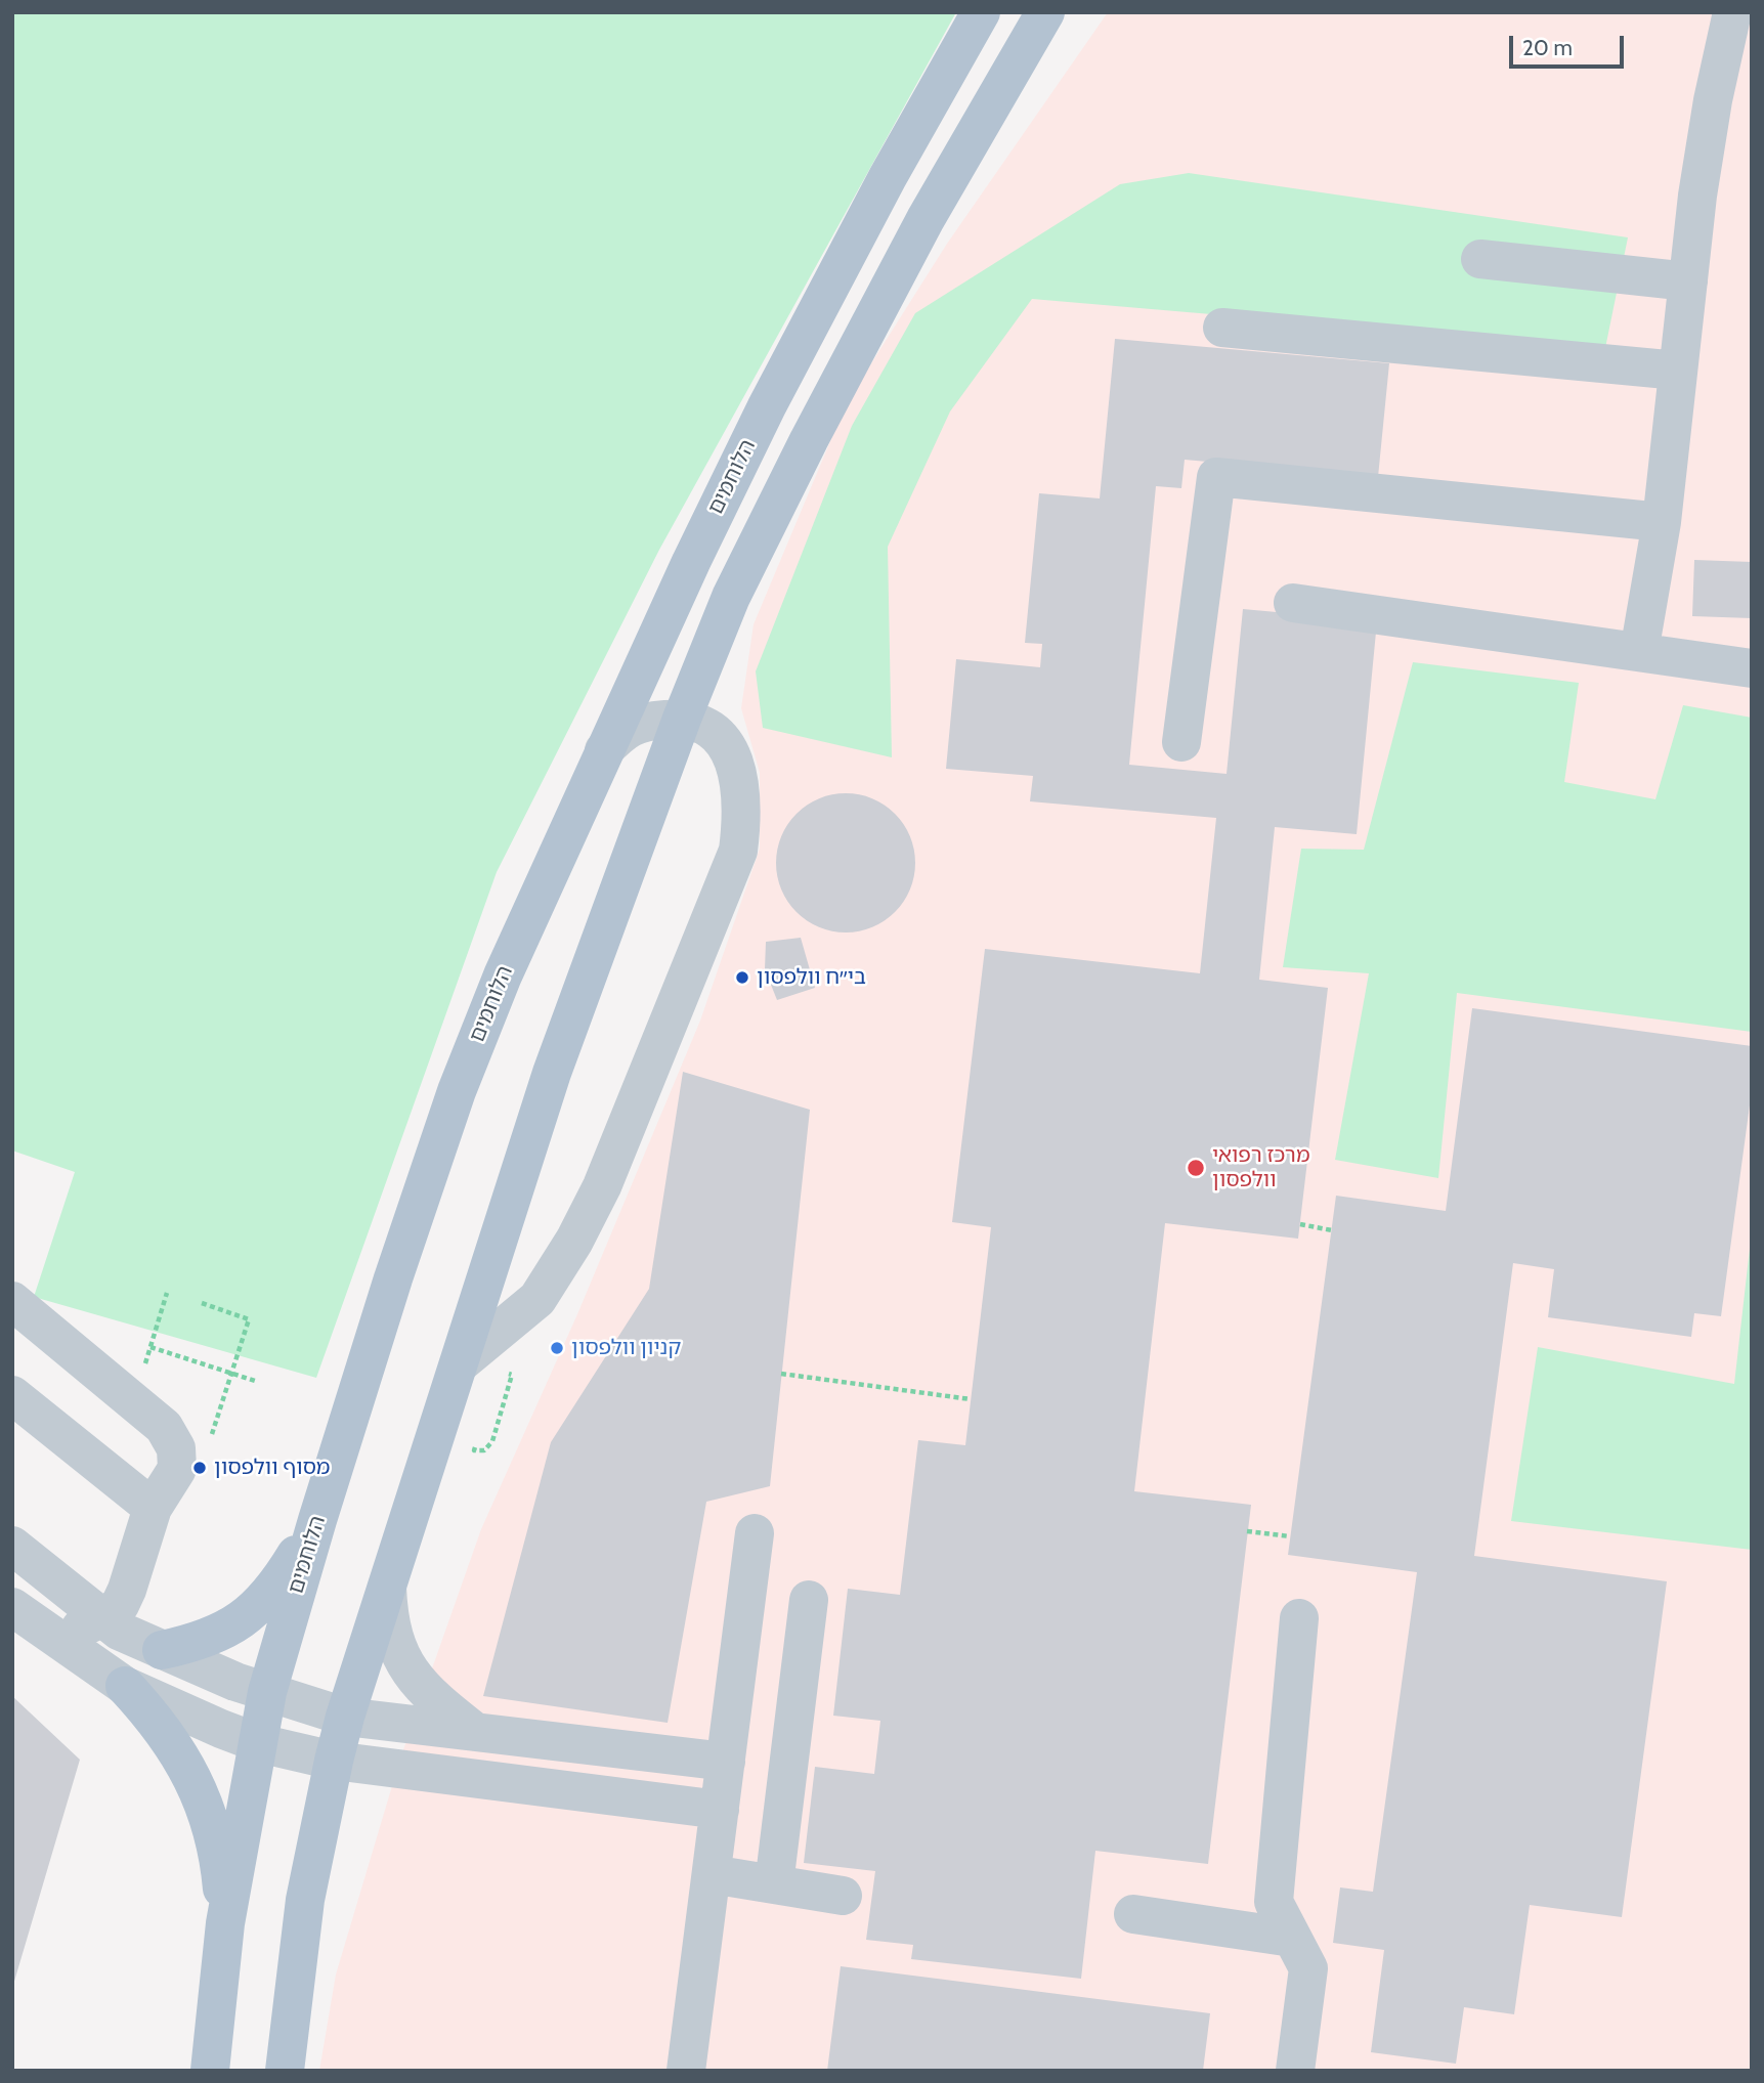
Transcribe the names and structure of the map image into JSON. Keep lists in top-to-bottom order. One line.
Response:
{"streets":{"main road":["הלוחמים"]},"places":["בי״ח וולפסון","מרכז רפואי וולפסון","קניון וולפסון","מסוף וולפסון"],"scale_bar":"20 m"}
